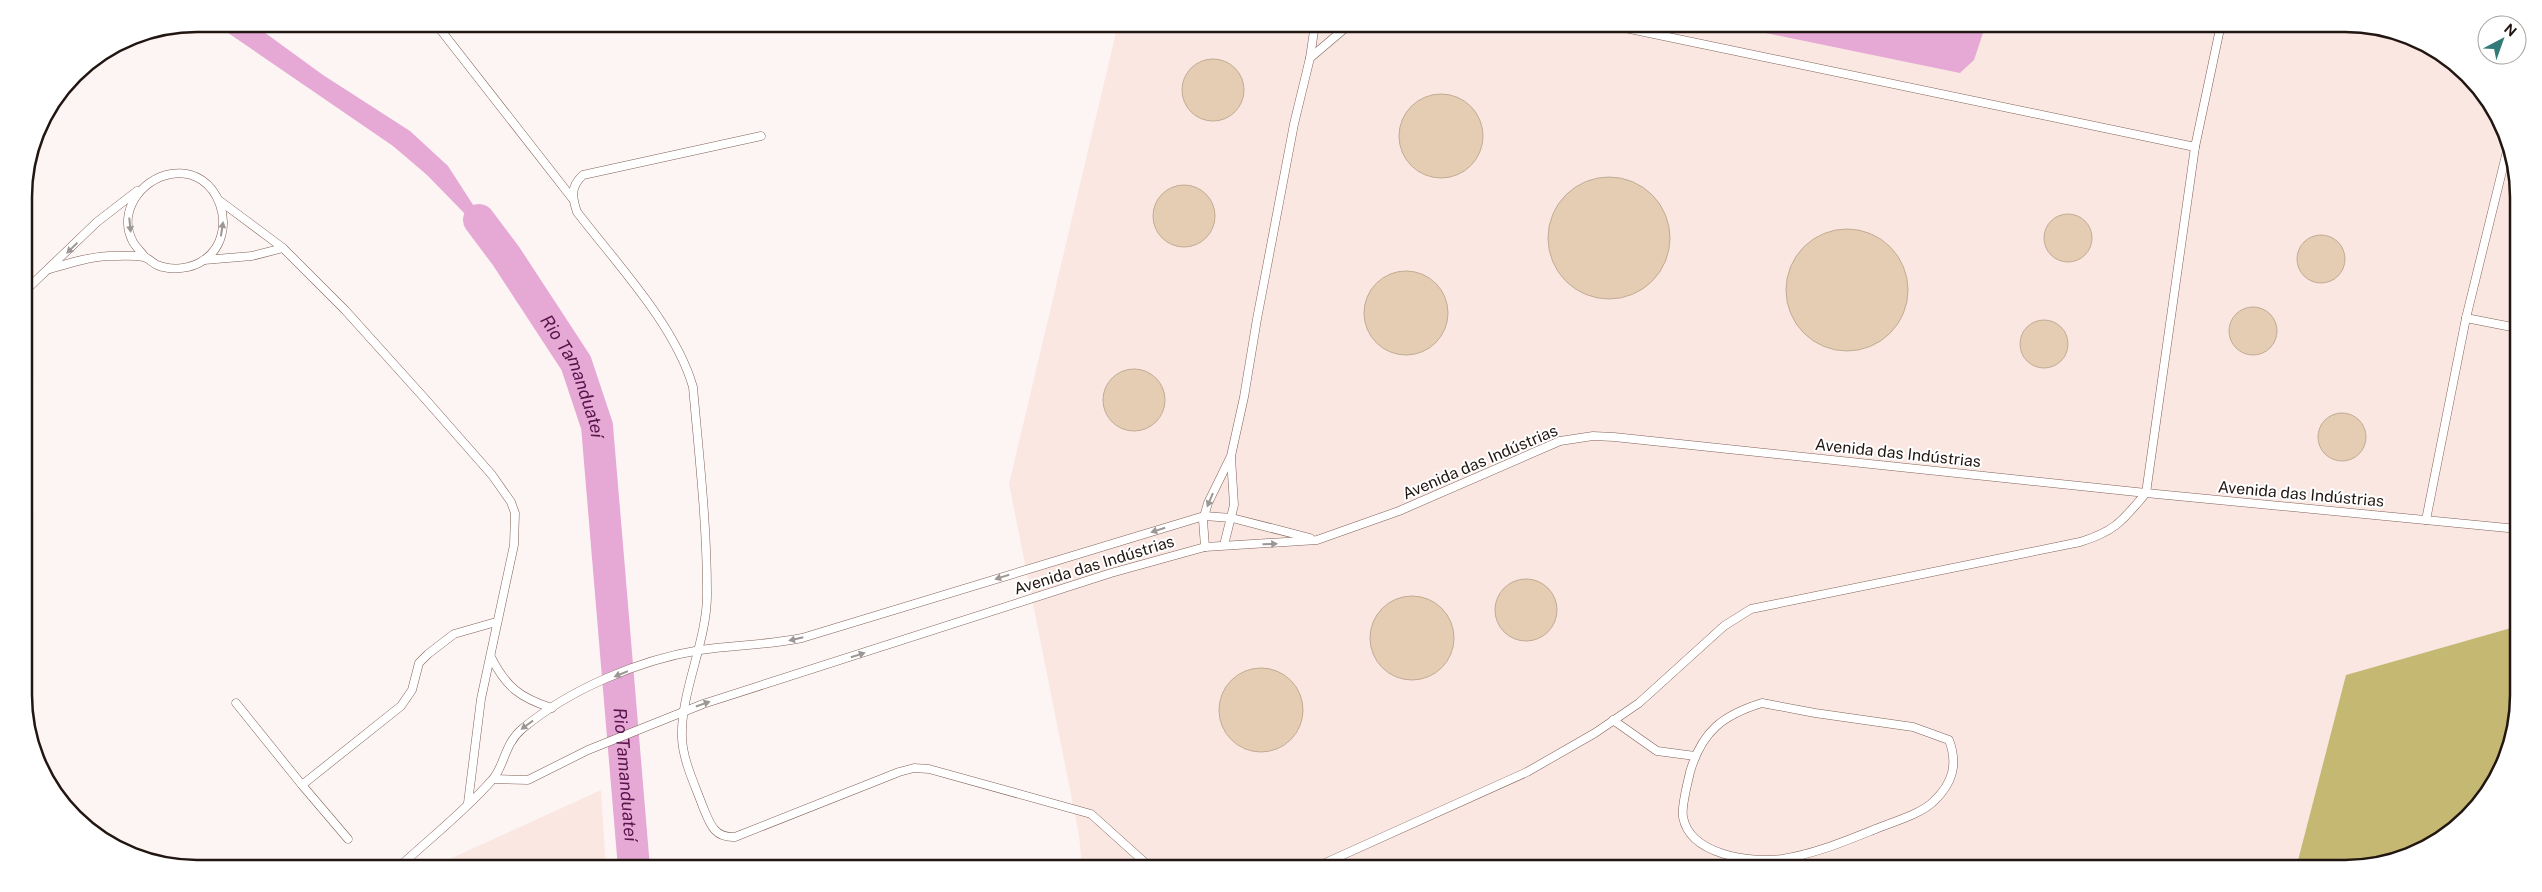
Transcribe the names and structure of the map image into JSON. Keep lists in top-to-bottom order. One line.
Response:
{"streets":{"lane":["Avenida das Indústrias"]},"water":["Rio Tamanduateí"],"north":"top right"}
